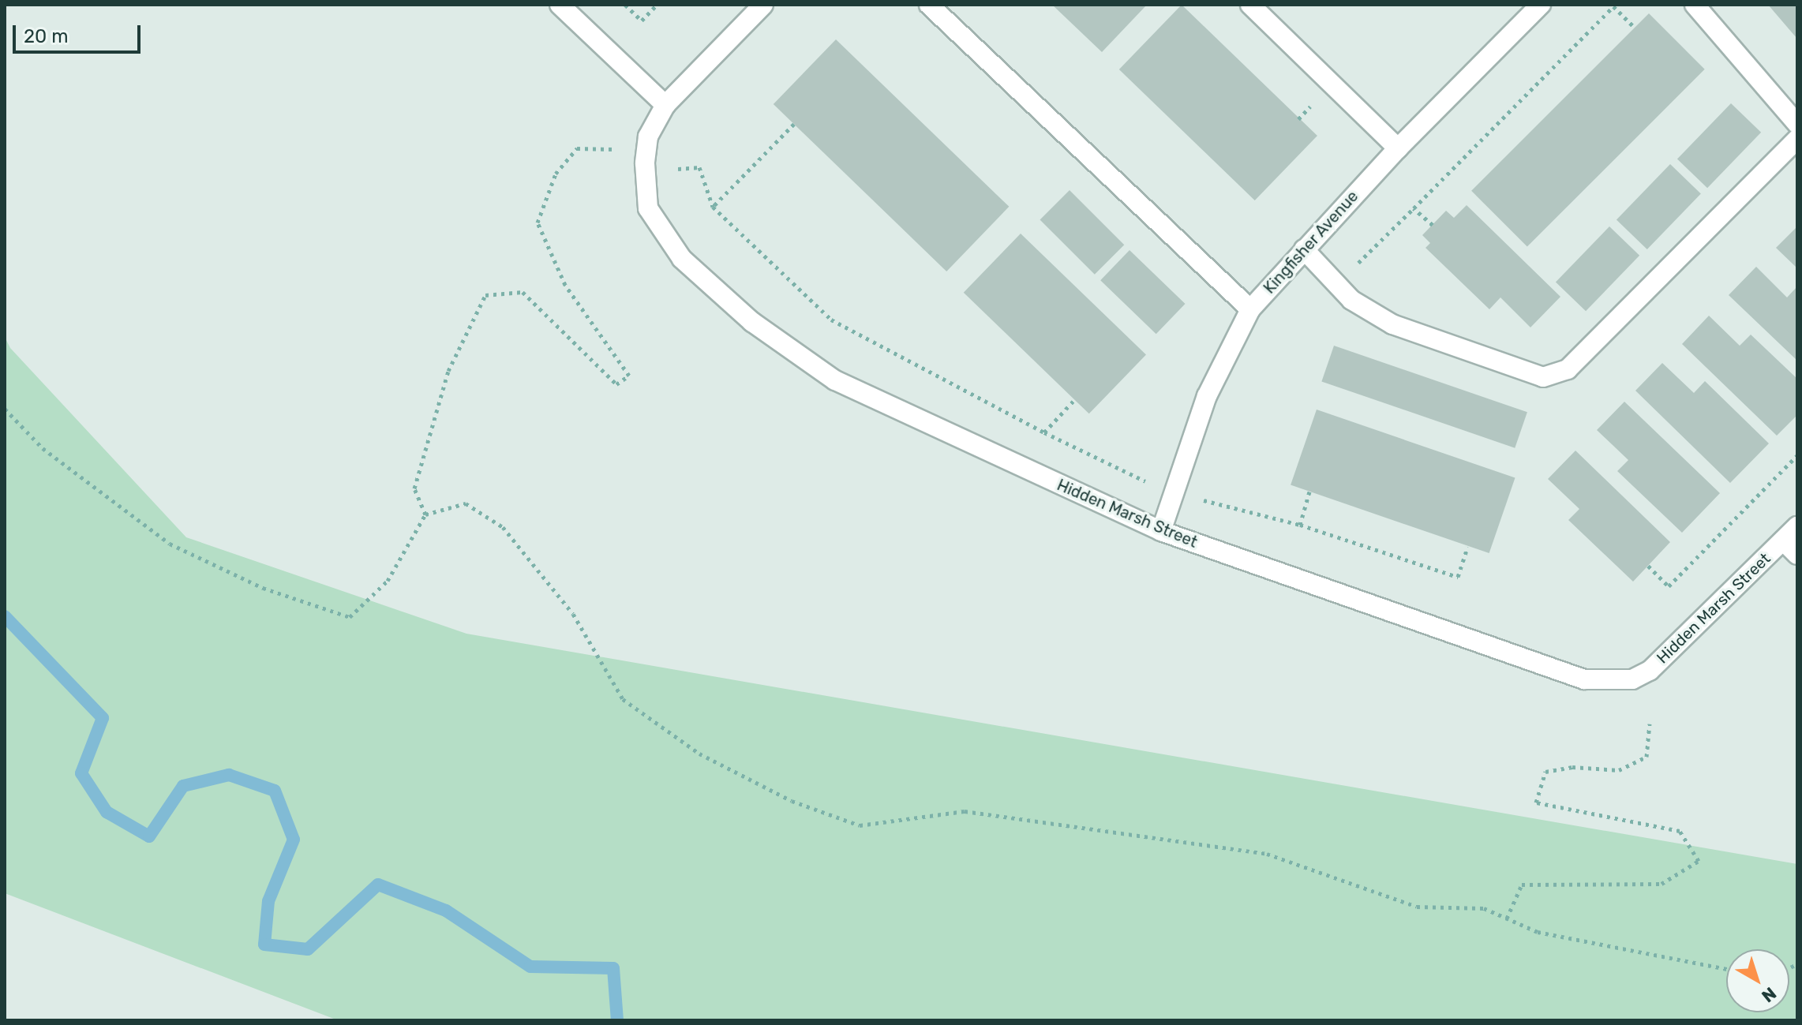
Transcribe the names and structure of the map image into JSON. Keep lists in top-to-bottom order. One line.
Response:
{"streets":{"street":["Kingfisher Avenue","Hidden Marsh Street"]},"crossings":[["Kingfisher Avenue","Hidden Marsh Street"]],"scale_bar":"20 m","north":"bottom right"}
